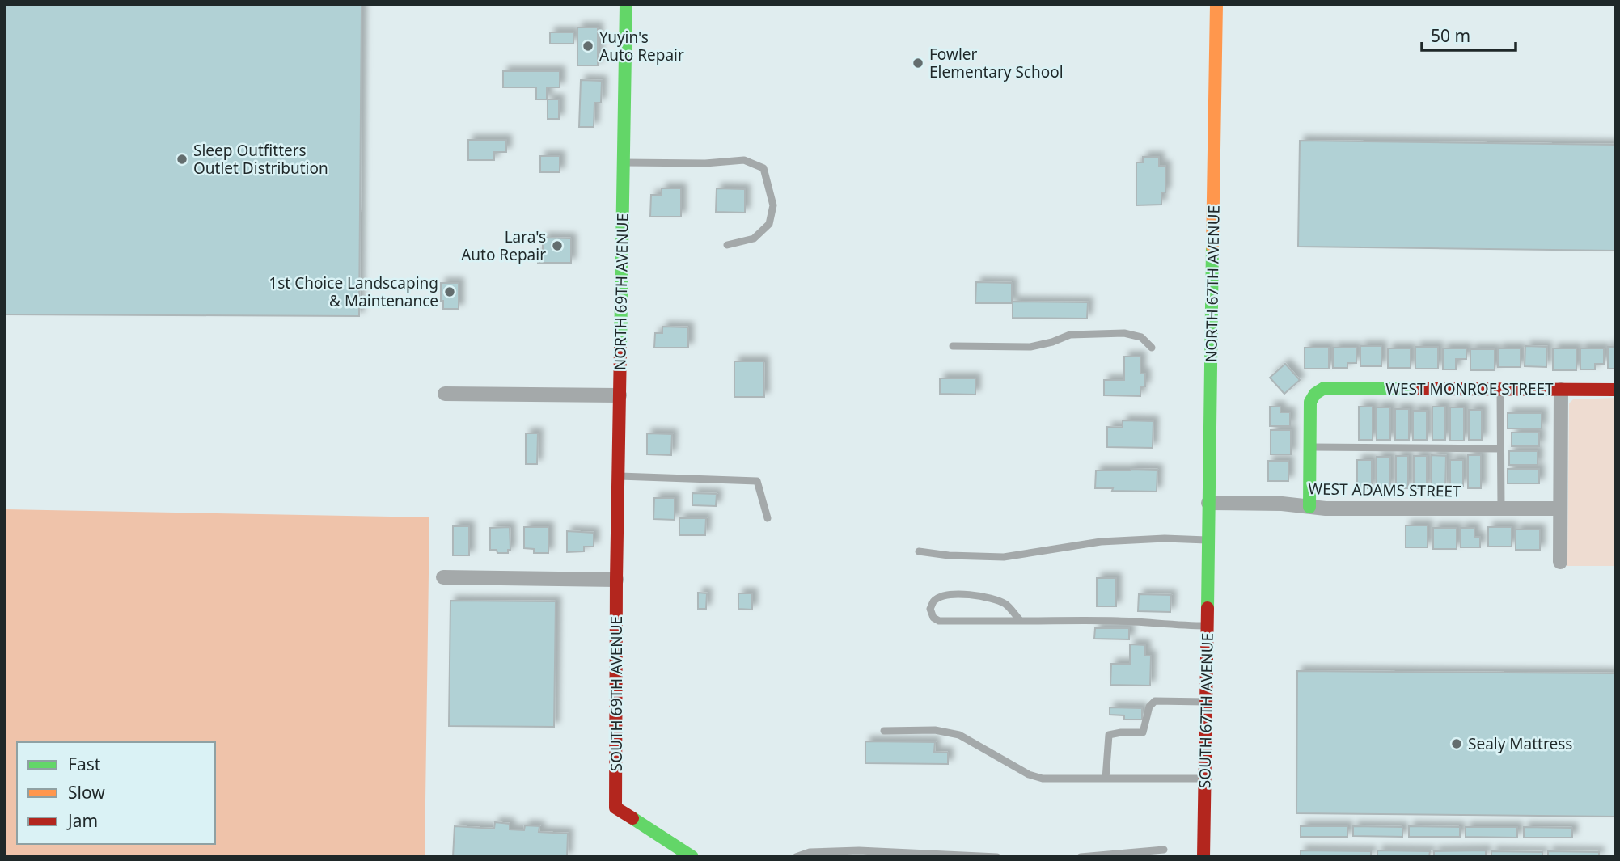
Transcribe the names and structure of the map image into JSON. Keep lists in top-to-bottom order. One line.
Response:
{"streets":{"street":["NORTH 67TH AVENUE","NORTH 69TH AVENUE","WEST MONROE STREET","WEST ADAMS STREET","SOUTH 69TH AVENUE","SOUTH 67TH AVENUE"]},"crossings":[["NORTH 67TH AVENUE","WEST ADAMS STREET"],["NORTH 67TH AVENUE","SOUTH 67TH AVENUE"],["NORTH 69TH AVENUE","SOUTH 69TH AVENUE"]],"places":["Yuyin's Auto Repair","Fowler Elementary School","Sleep Outfitters Outlet Distribution","Lara's Auto Repair","1st Choice Landscaping & Maintenance","Sealy Mattress"],"legend":["Fast","Slow","Jam"],"scale_bar":"50 m"}
